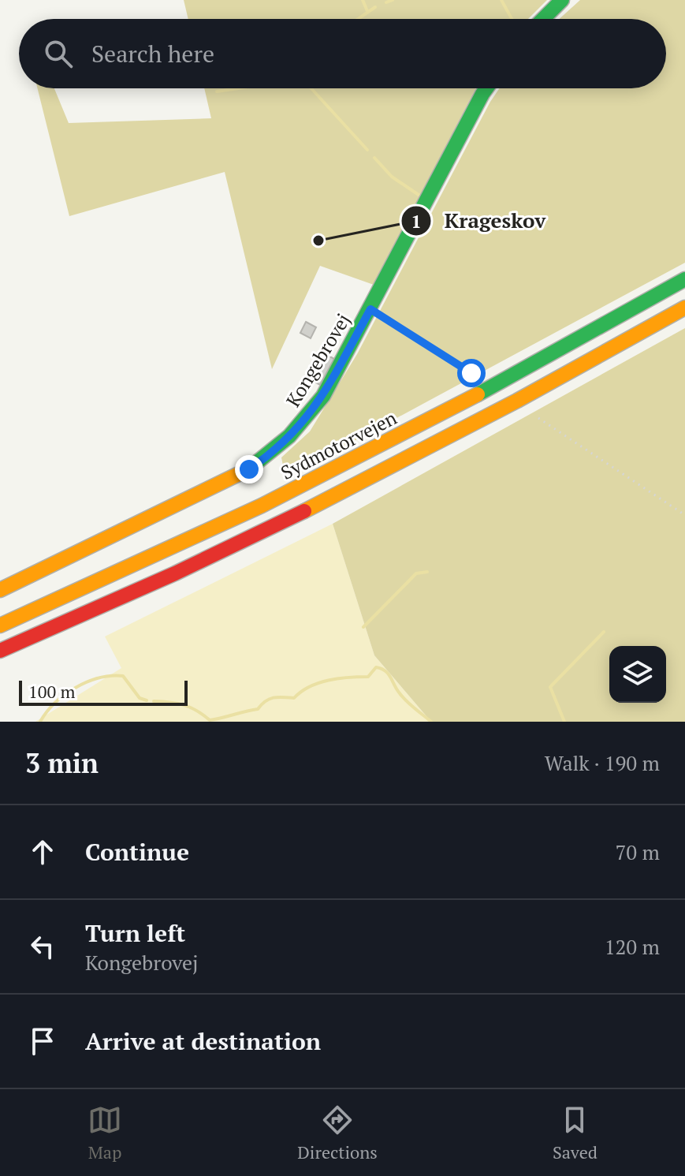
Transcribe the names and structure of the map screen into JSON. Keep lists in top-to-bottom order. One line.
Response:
{"streets":{"main road":["Kongebrovej","Sydmotorvejen"]},"places":["Krageskov"],"scale_bar":"100 m","page":{"search":"Search here","scale":"100 m","heading":["3 min","Walk · 190 m"],"list":[["Continue","70 m"],["Turn left","Kongebrovej","120 m"],"Arrive at destination"],"nav":["Map","Directions","Saved"]}}
